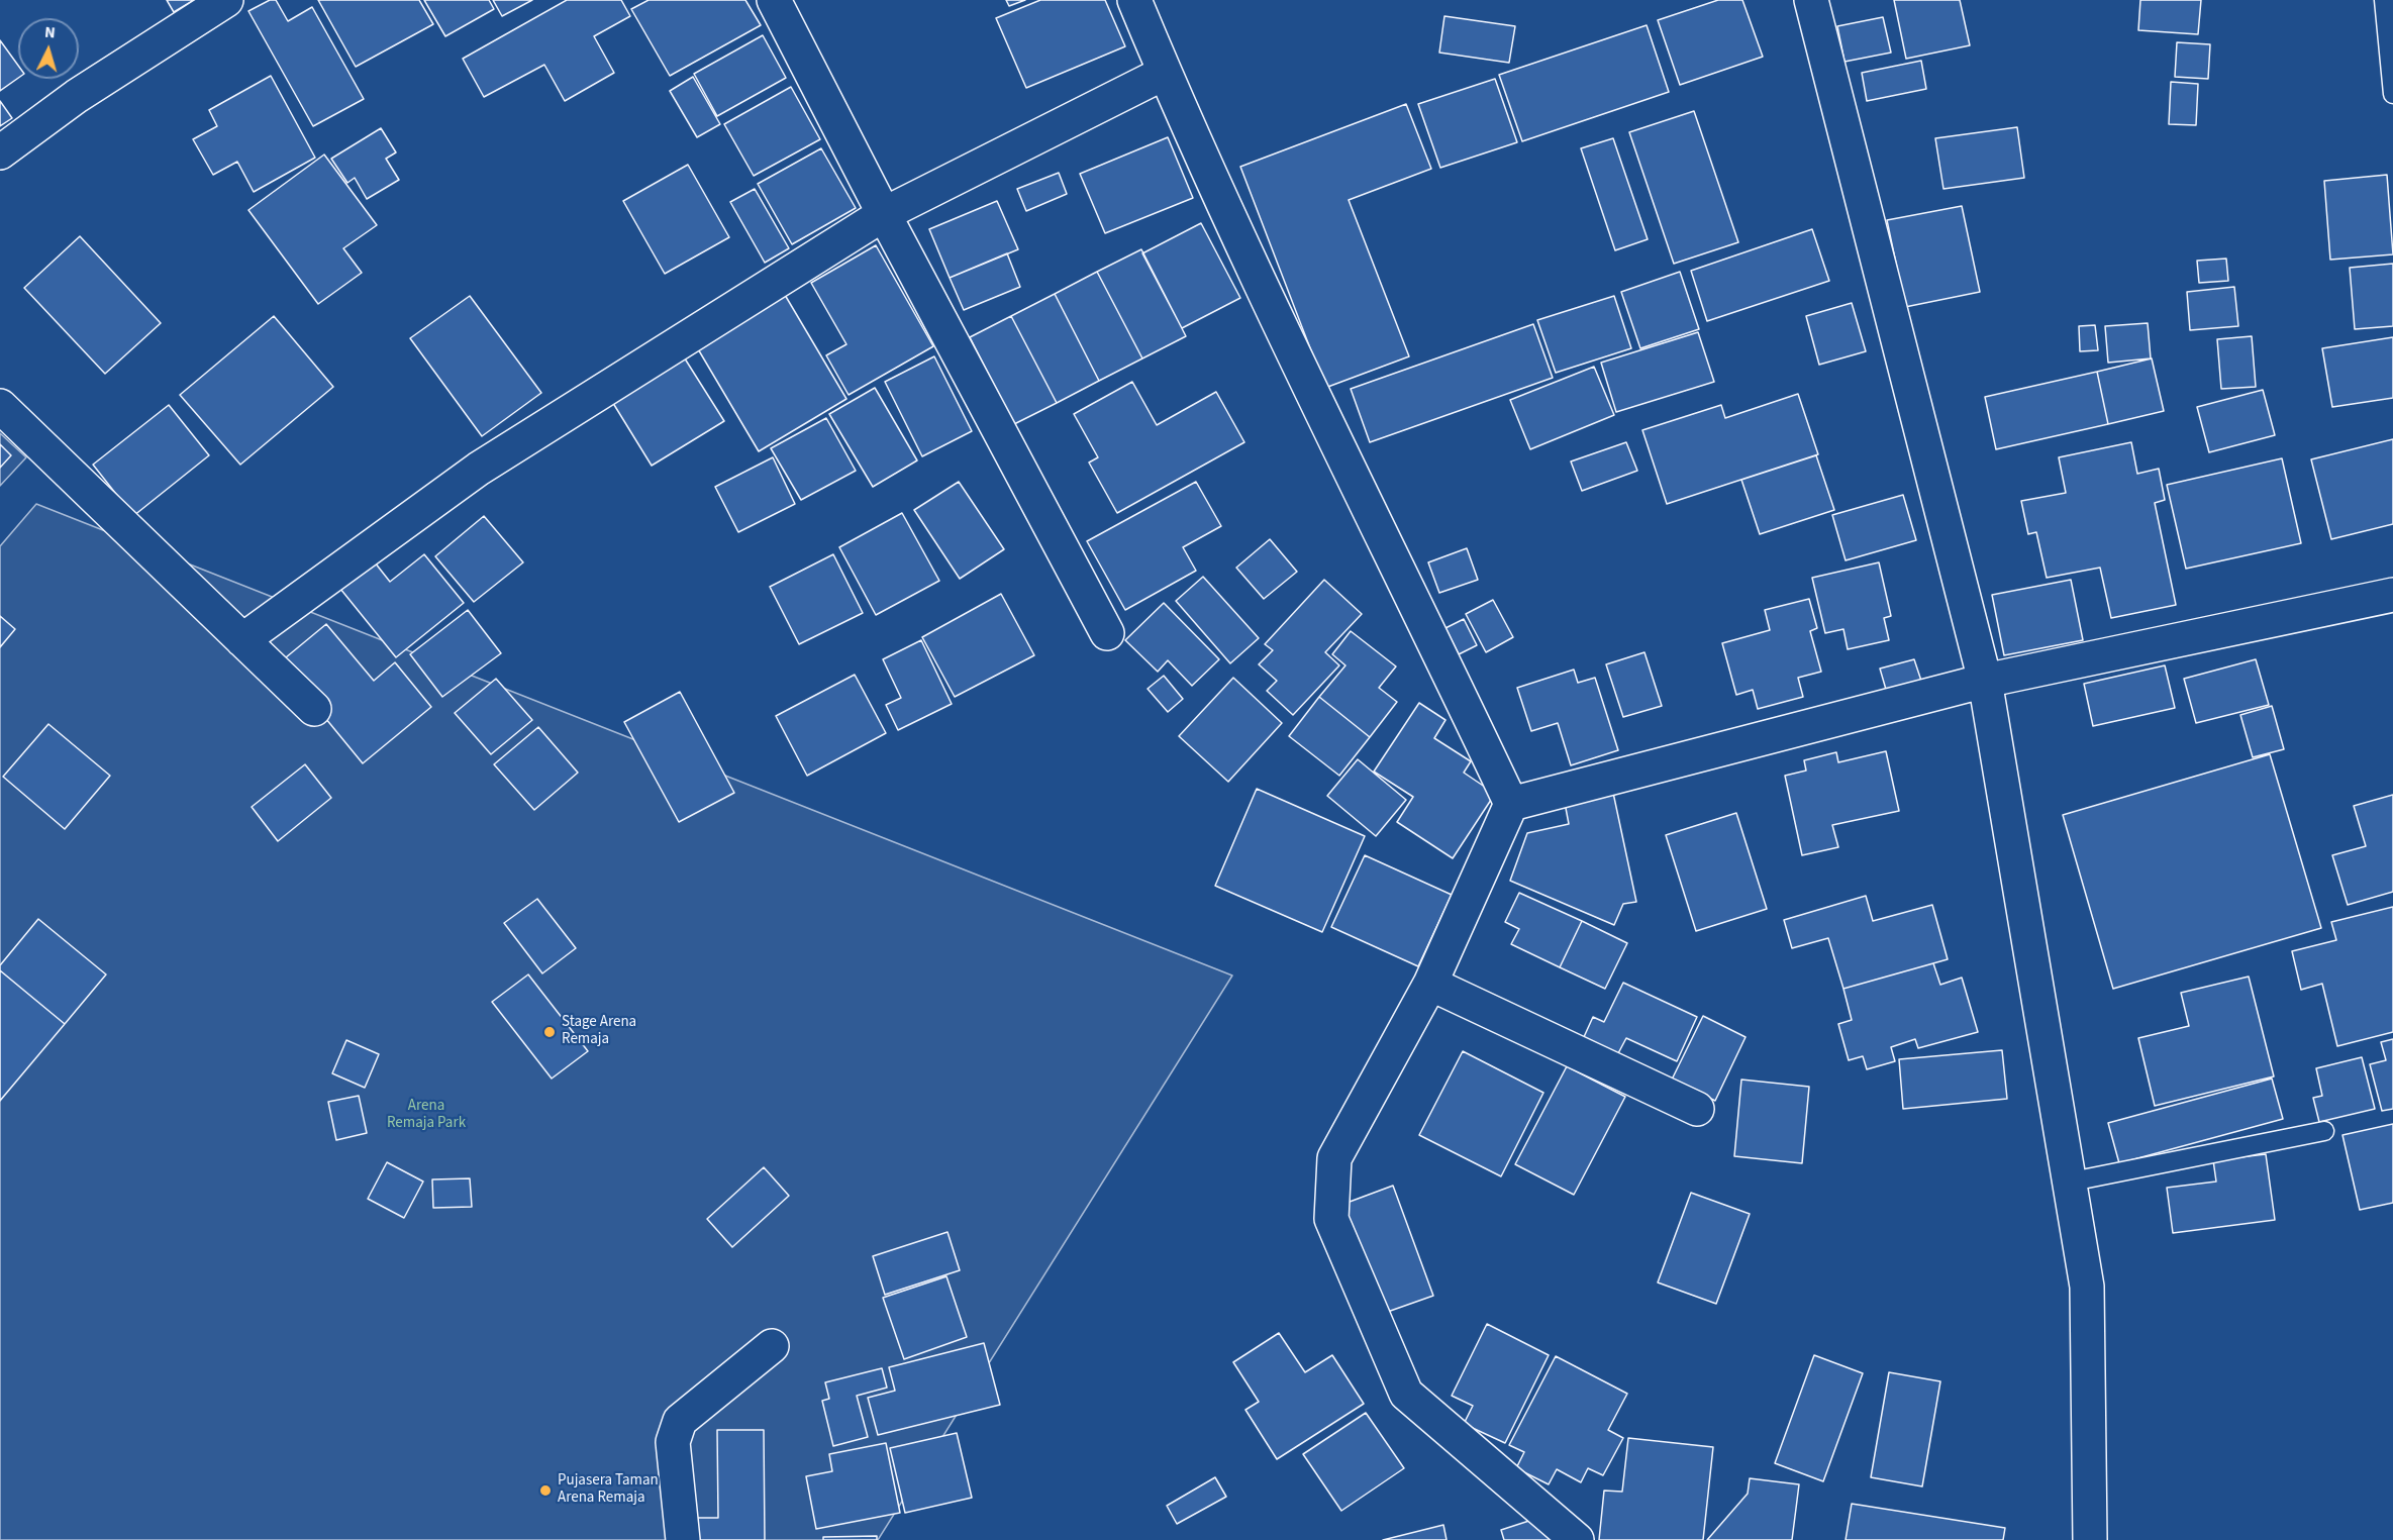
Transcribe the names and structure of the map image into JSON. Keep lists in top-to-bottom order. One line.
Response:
{"parks":["Arena Remaja Park"],"places":["Stage Arena Remaja","Pujasera Taman Arena Remaja"],"north":"top"}
